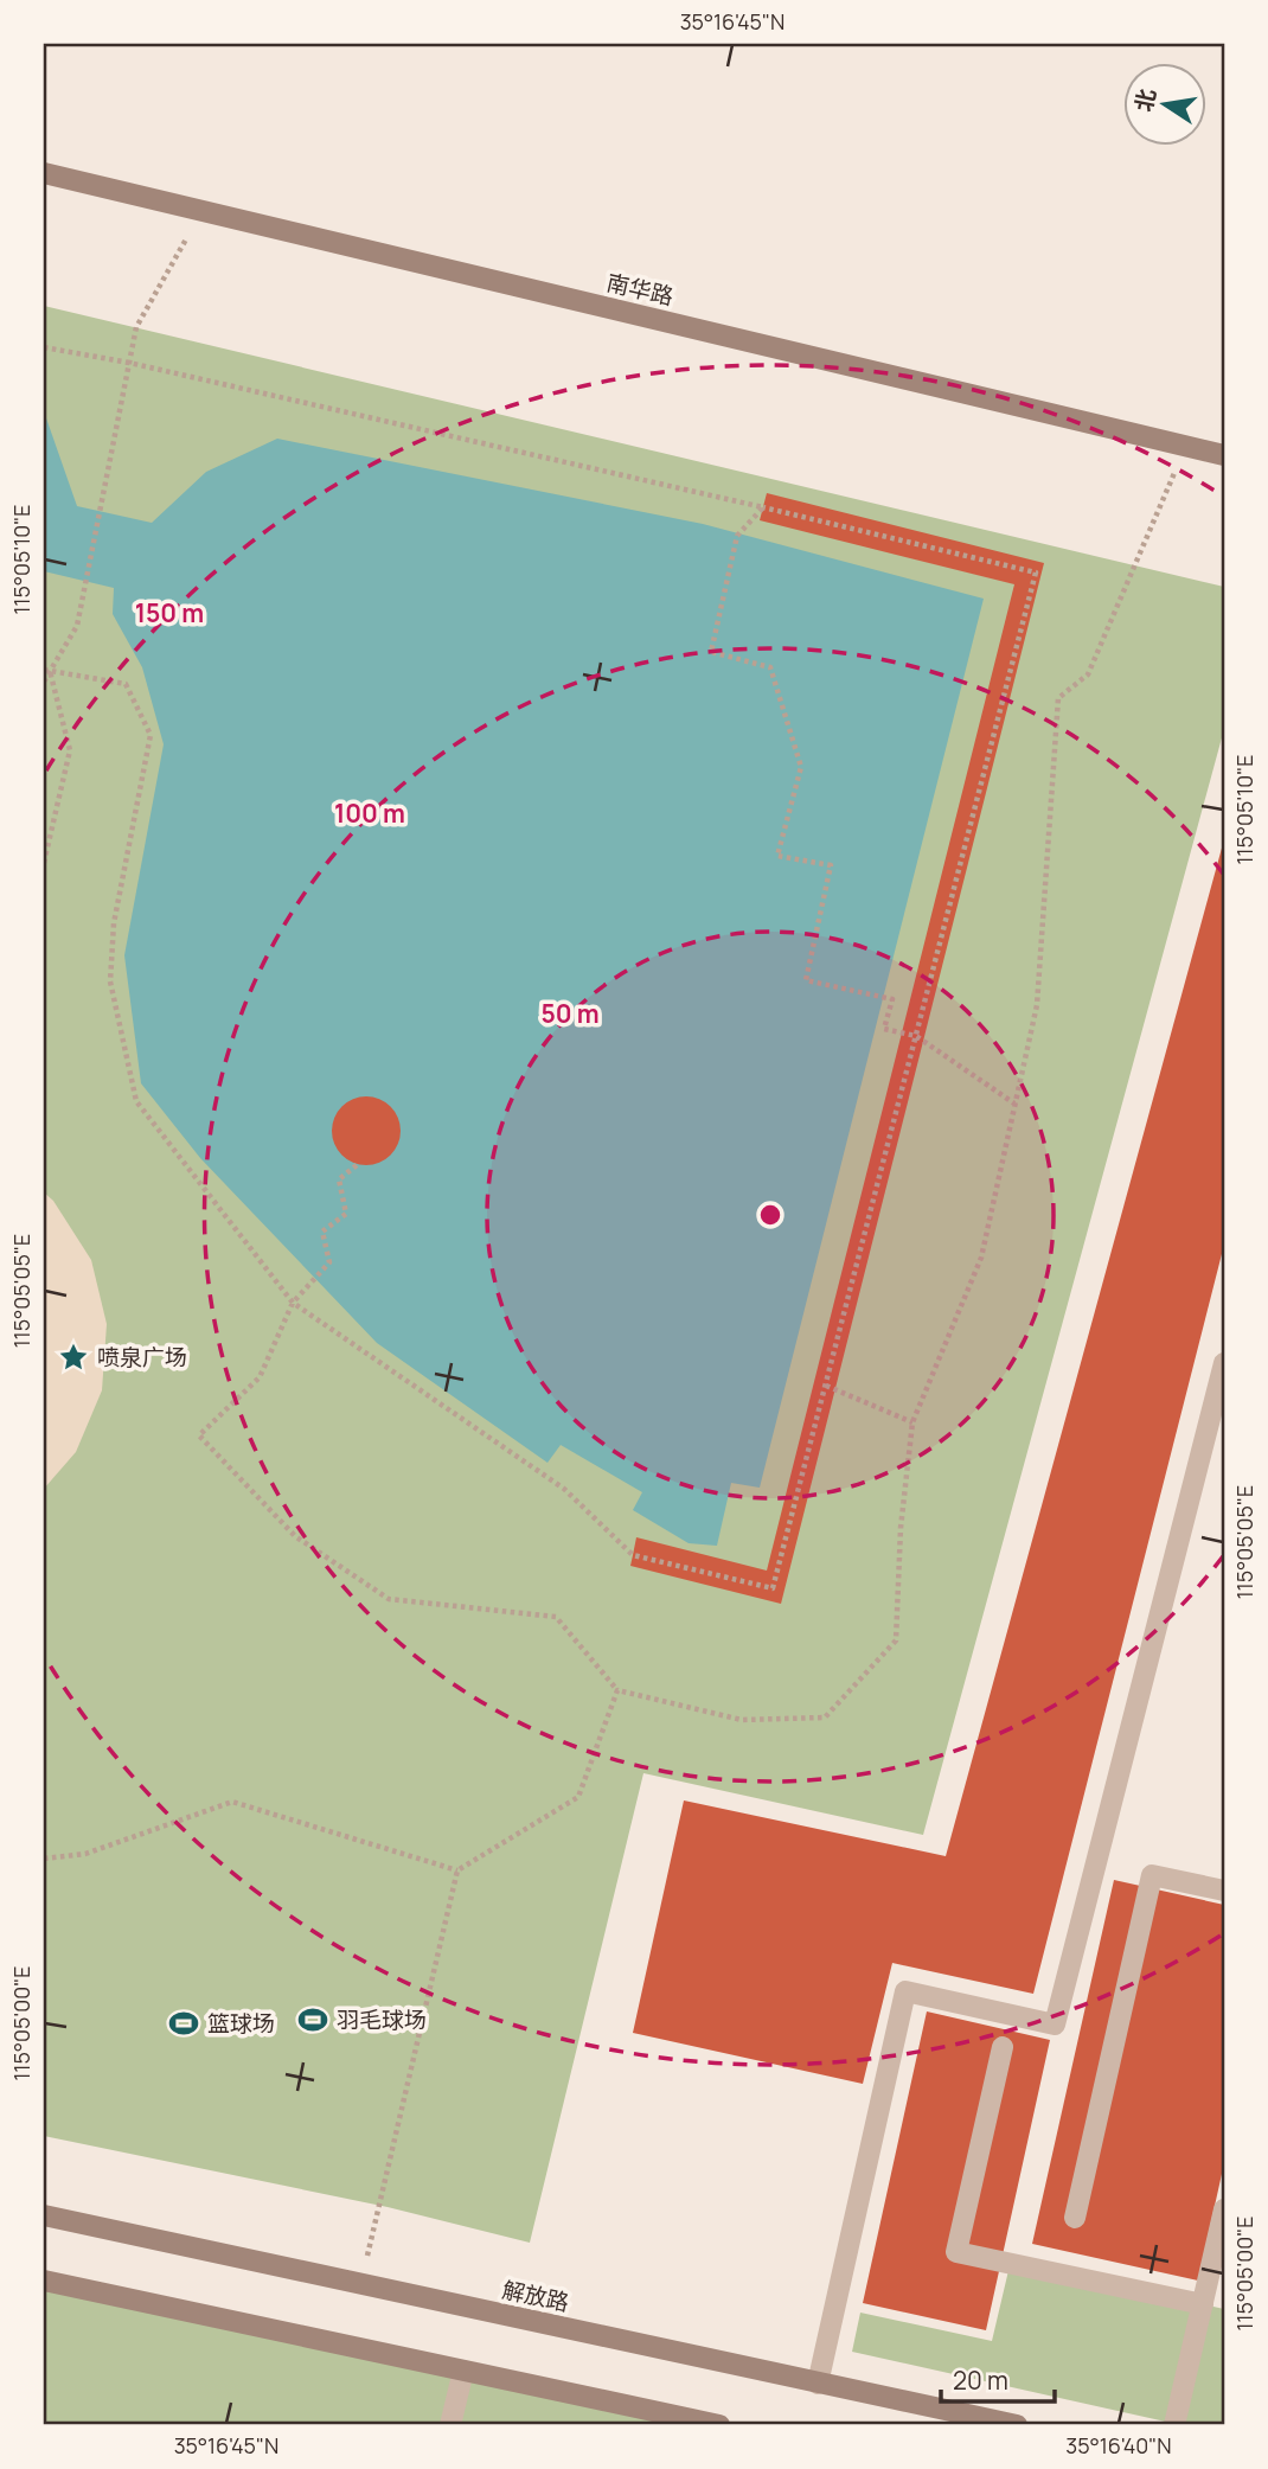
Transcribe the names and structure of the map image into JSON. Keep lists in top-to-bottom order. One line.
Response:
{"streets":{"main road":["南华路","解放路"]},"places":{"place":["喷泉广场"],"sports":["羽毛球场","篮球场"]},"scale_bar":"20 m","north":"left","coordinates":["35°16'45\"N","115°05'10\"E","115°05'05\"E","115°05'00\"E","35°16'40\"N"],"rings":["150 m","100 m","50 m"]}
